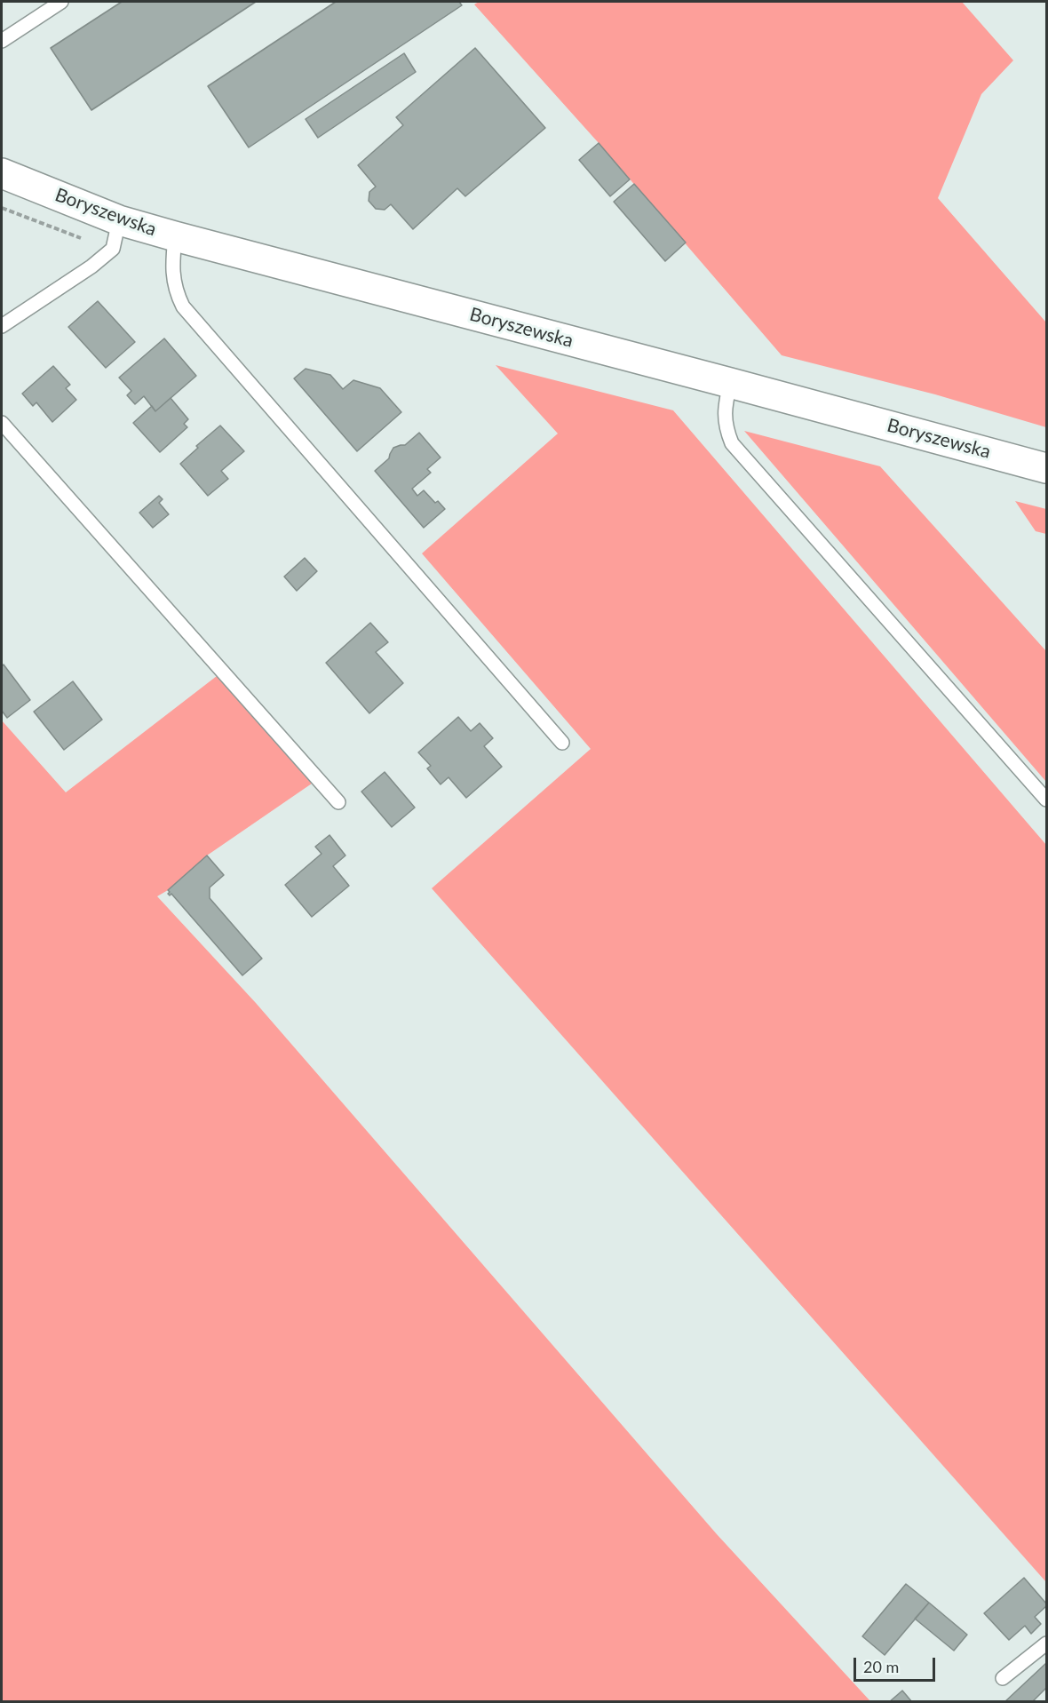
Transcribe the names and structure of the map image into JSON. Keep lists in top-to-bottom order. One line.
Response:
{"streets":{"main road":["Boryszewska"]},"scale_bar":"20 m"}
